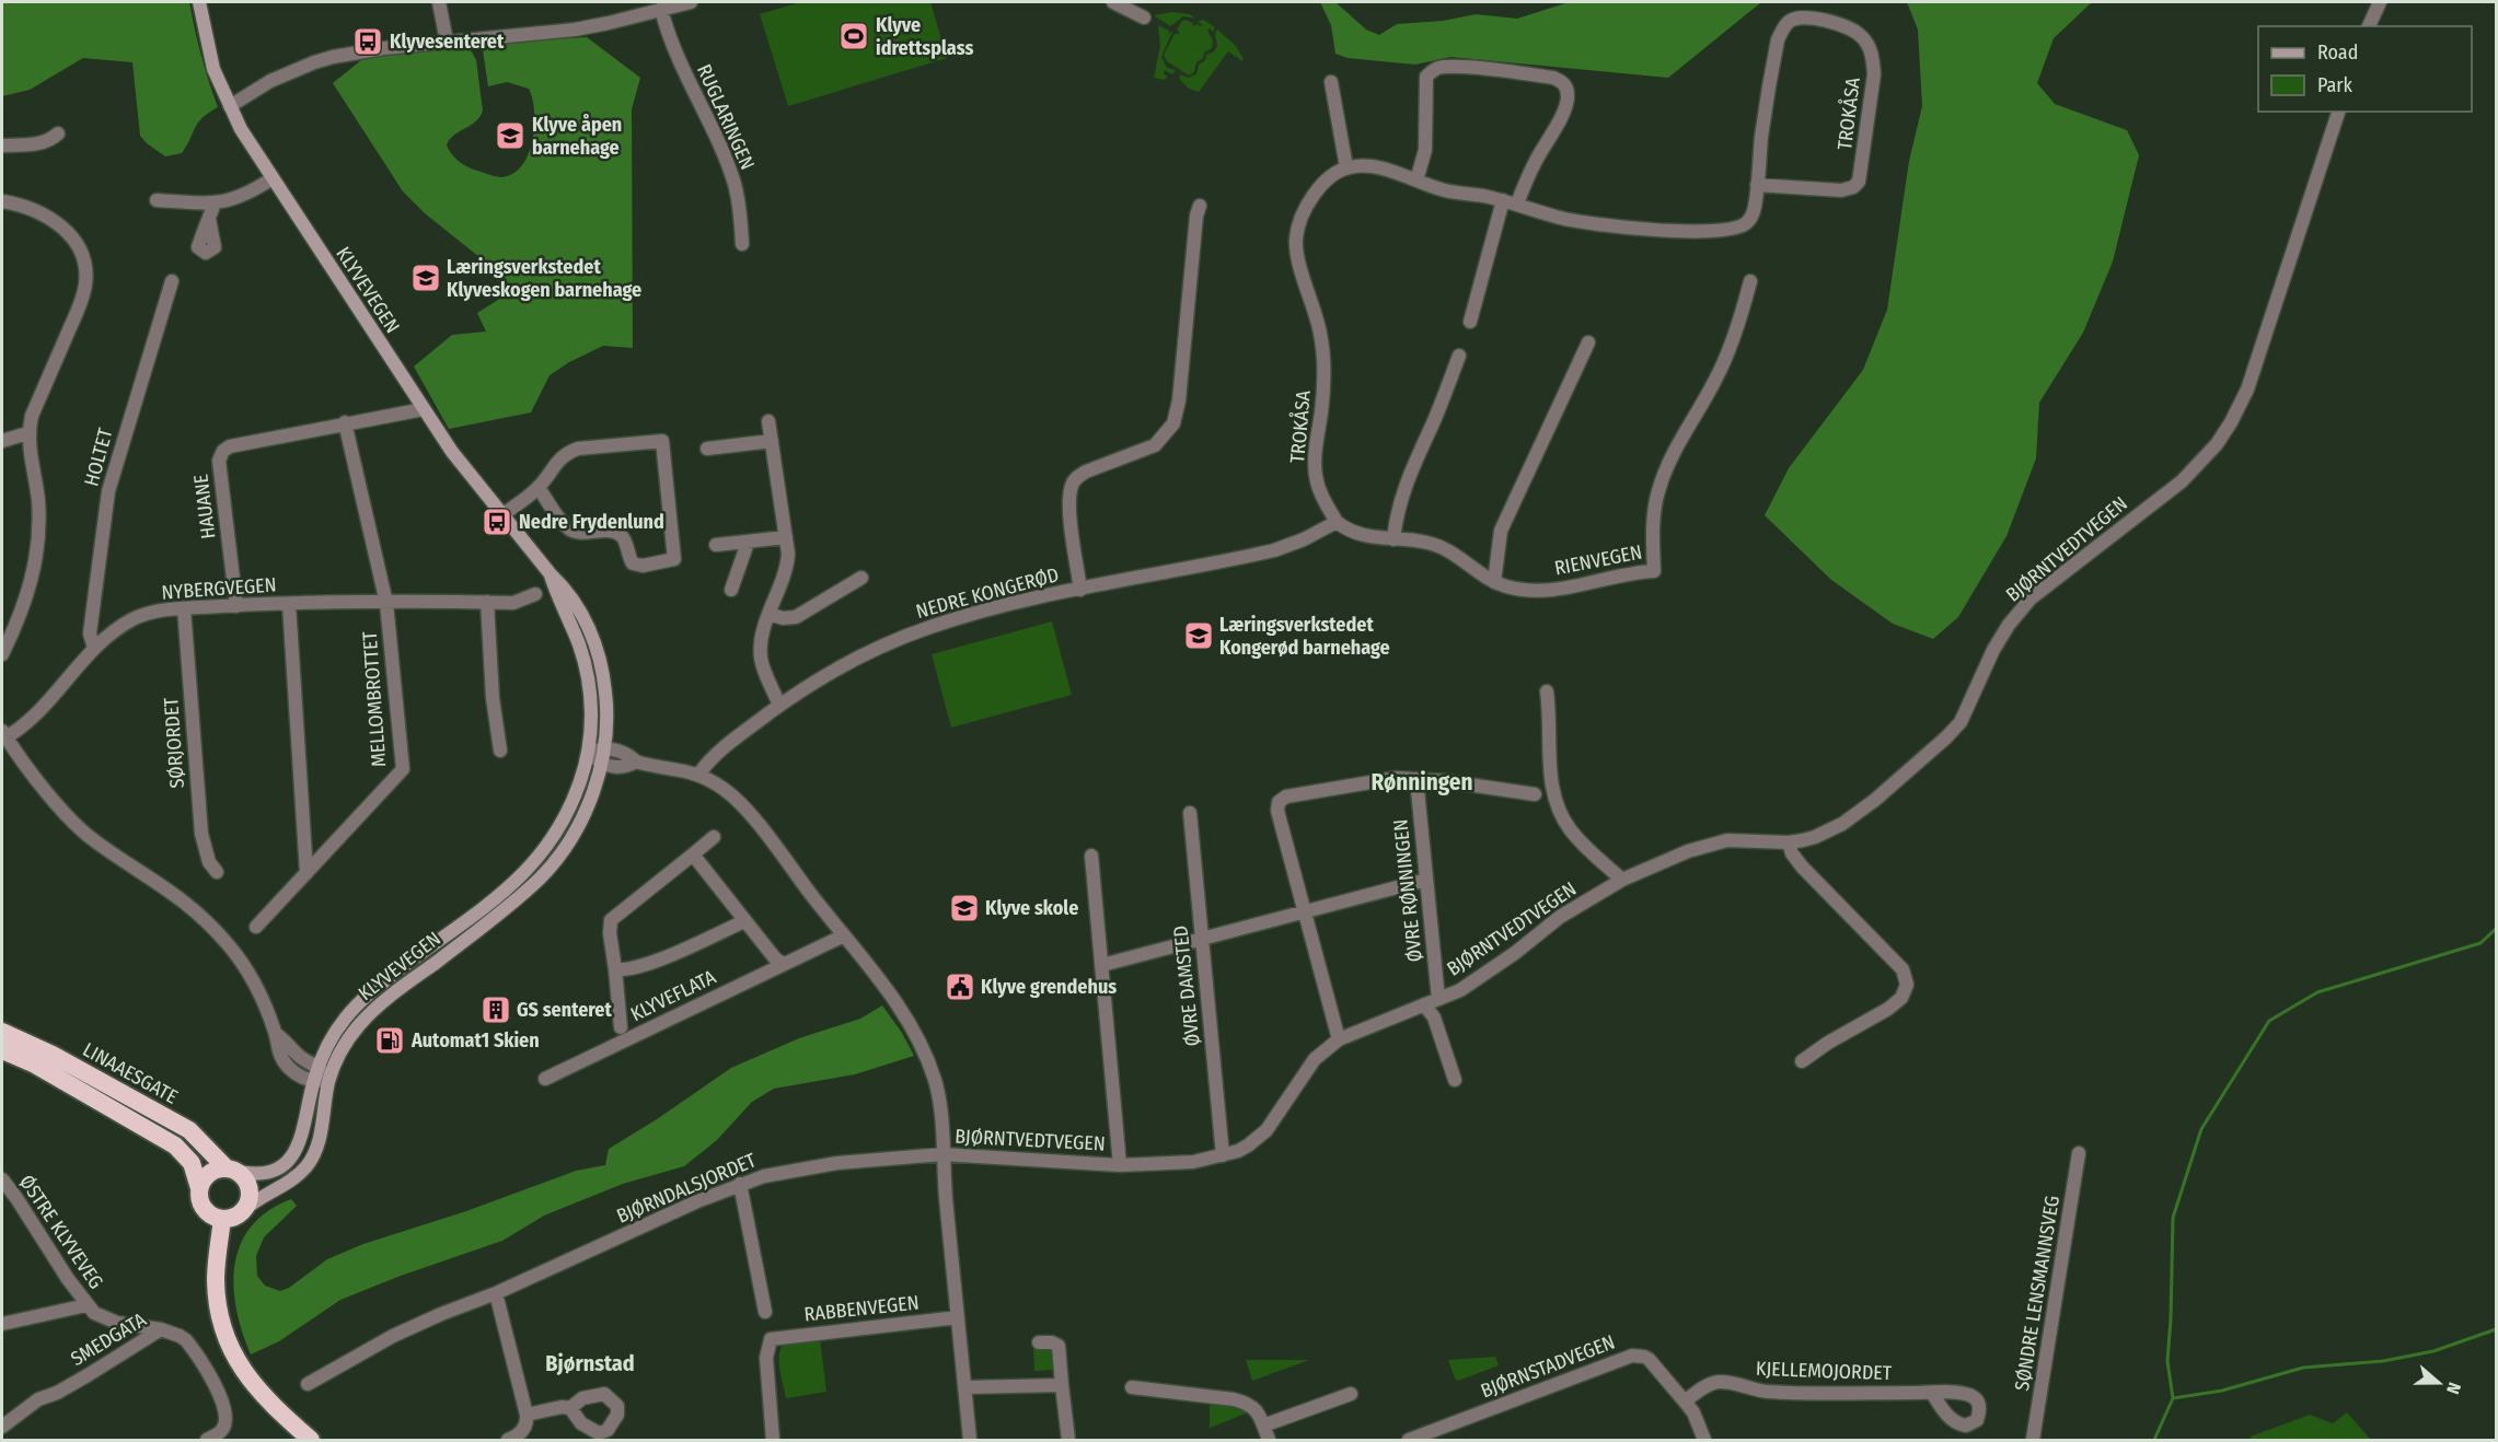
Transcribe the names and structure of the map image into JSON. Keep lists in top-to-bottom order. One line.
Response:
{"streets":{"highway":["LINAAESGATE"],"main road":["KLYVEVEGEN"],"street":["TROKÅSA","RUGLARINGEN","HOLTET","HAUANE","BJØRNTVEDTVEGEN","RIENVEGEN","NYBERGVEGEN","NEDRE KONGERØD","MELLOMBROTTET","SØRJORDET","ØVRE RØNNINGEN","ØVRE DAMSTED","KLYVEFLATA","BJØRNDALSJORDET","ØSTRE KLYVEVEG","SØNDRE LENSMANNSVEG","RABBENVEGEN","SMEDGATA","BJØRNSTADVEGEN","KJELLEMOJORDET"]},"crossings":[["TROKÅSA","RIENVEGEN"],["KLYVEVEGEN","HAUANE"],["KLYVEVEGEN","LINAAESGATE"],["HOLTET","NYBERGVEGEN"],["HAUANE","NYBERGVEGEN"],["BJØRNTVEDTVEGEN","ØVRE RØNNINGEN"],["BJØRNTVEDTVEGEN","ØVRE DAMSTED"],["BJØRNTVEDTVEGEN","BJØRNDALSJORDET"],["NYBERGVEGEN","MELLOMBROTTET"],["NYBERGVEGEN","SØRJORDET"],["ØSTRE KLYVEVEG","SMEDGATA"],["BJØRNSTADVEGEN","KJELLEMOJORDET"]],"districts":["Rønningen","Bjørnstad"],"places":{"sports":["Klyve idrettsplass"],"bus stop":["Klyvesenteret","Nedre Frydenlund"],"school or university":["Klyve åpen barnehage","Læringsverkstedet Klyveskogen barnehage","Læringsverkstedet Kongerød barnehage","Klyve skole"],"public building":["Klyve grendehus"],"building":["GS senteret"],"fuel station":["Automat1 Skien"]},"legend":["Road","Park"],"north":"right"}
